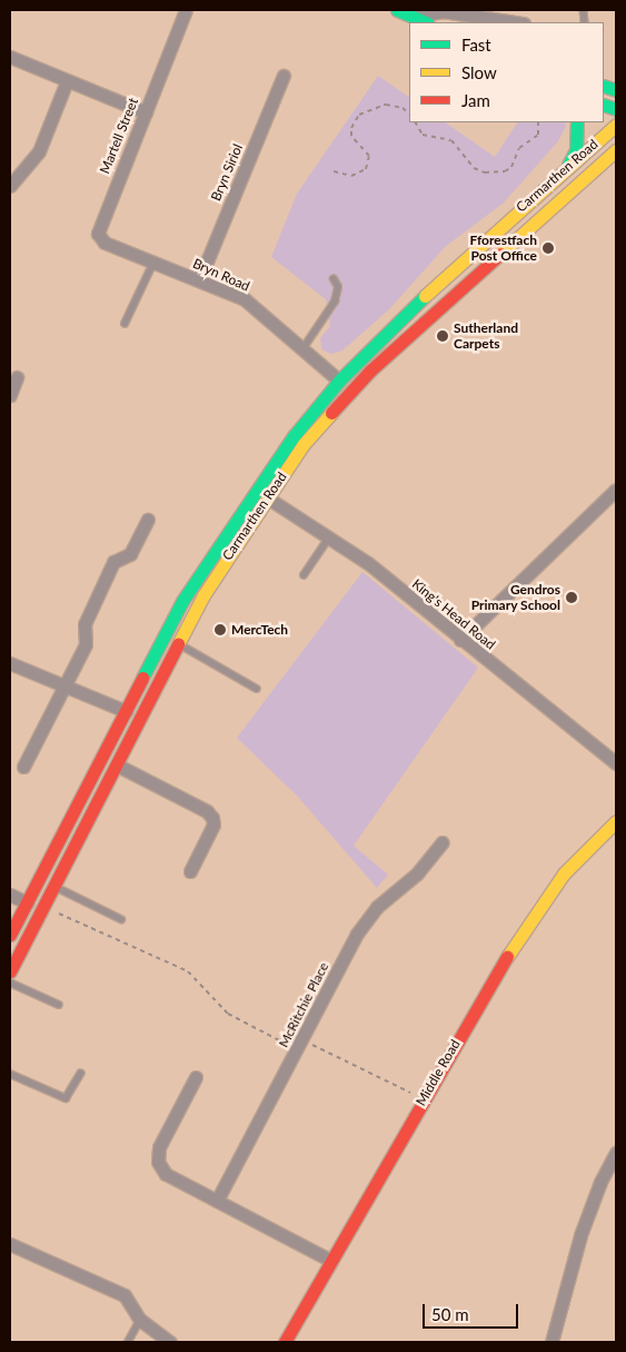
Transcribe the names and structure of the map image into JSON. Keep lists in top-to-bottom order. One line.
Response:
{"streets":{"main road":["Carmarthen Road","Middle Road"],"street":["Martell Street","Bryn Siriol","Bryn Road","King's Head Road","McRitchie Place"]},"crossings":[["Martell Street","Bryn Road"],["Bryn Siriol","Bryn Road"],["Carmarthen Road","Bryn Road"],["Carmarthen Road","King's Head Road"]],"places":["Fforestfach Post Office","Sutherland Carpets","Gendros Primary School","MercTech"],"legend":["Fast","Slow","Jam"],"scale_bar":"50 m"}
